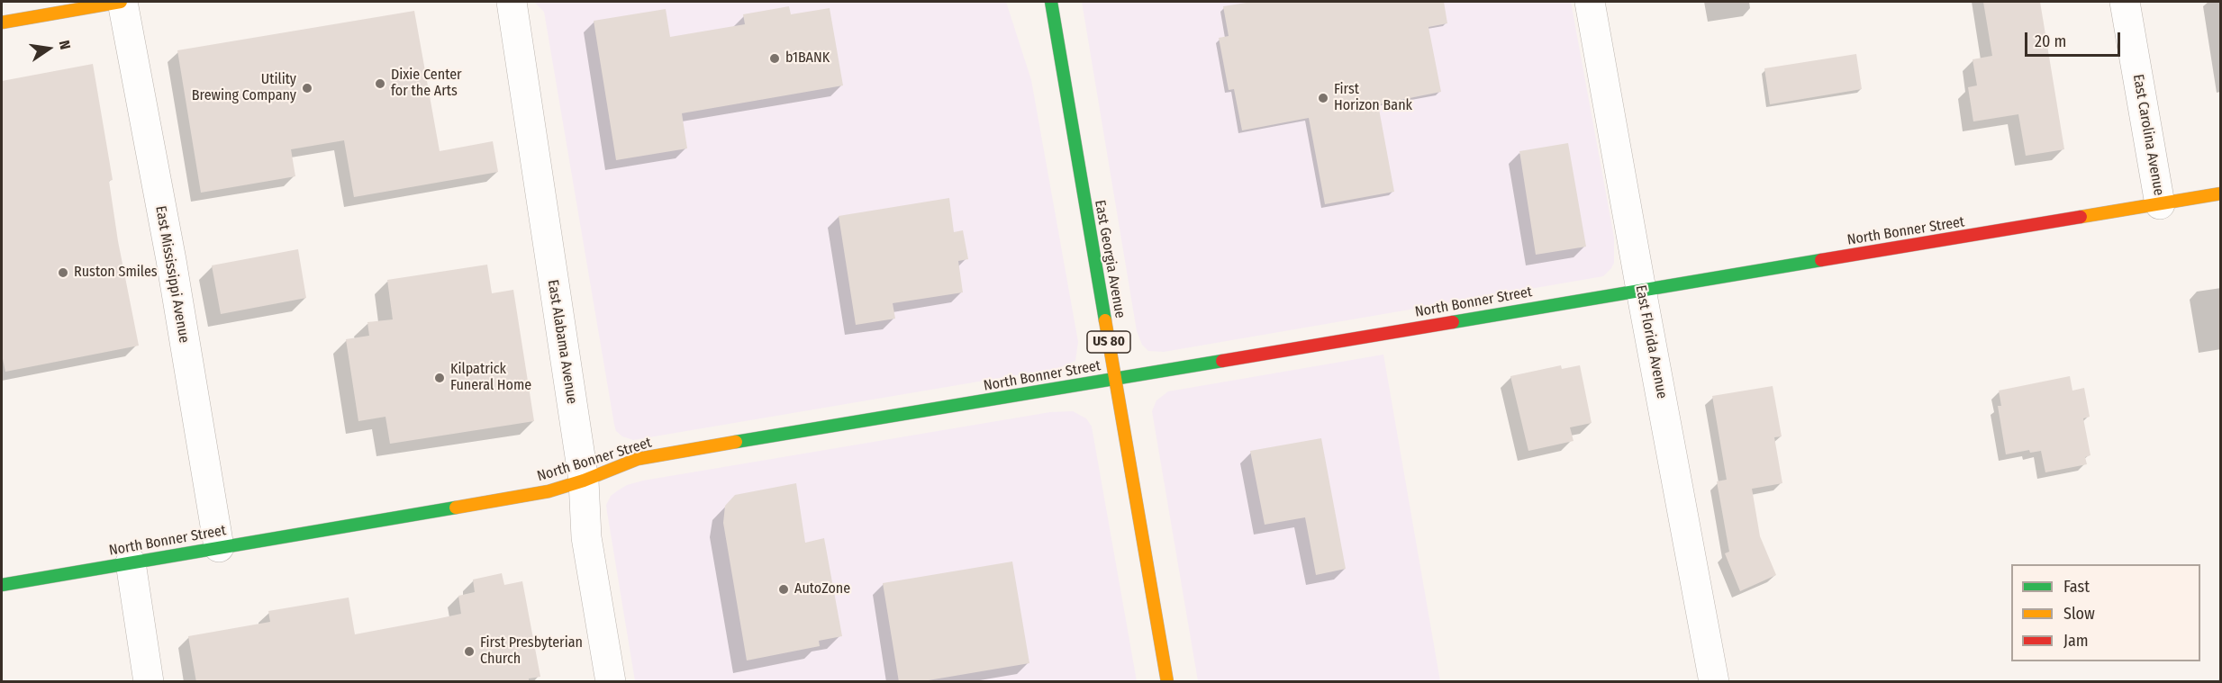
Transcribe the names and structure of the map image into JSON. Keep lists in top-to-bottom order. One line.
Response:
{"streets":{"main road":["North Bonner Street","East Georgia Avenue","US 80"],"street":["East Carolina Avenue","East Mississippi Avenue","East Alabama Avenue","East Florida Avenue"]},"crossings":[["East Carolina Avenue","North Bonner Street"],["North Bonner Street","East Georgia Avenue"],["North Bonner Street","East Mississippi Avenue"],["North Bonner Street","East Alabama Avenue"],["North Bonner Street","East Florida Avenue"]],"places":["b1BANK","Dixie Center for the Arts","Utility Brewing Company","First Horizon Bank","Ruston Smiles","Kilpatrick Funeral Home","AutoZone","First Presbyterian Church"],"legend":["Fast","Slow","Jam"],"scale_bar":"20 m","north":"right"}
